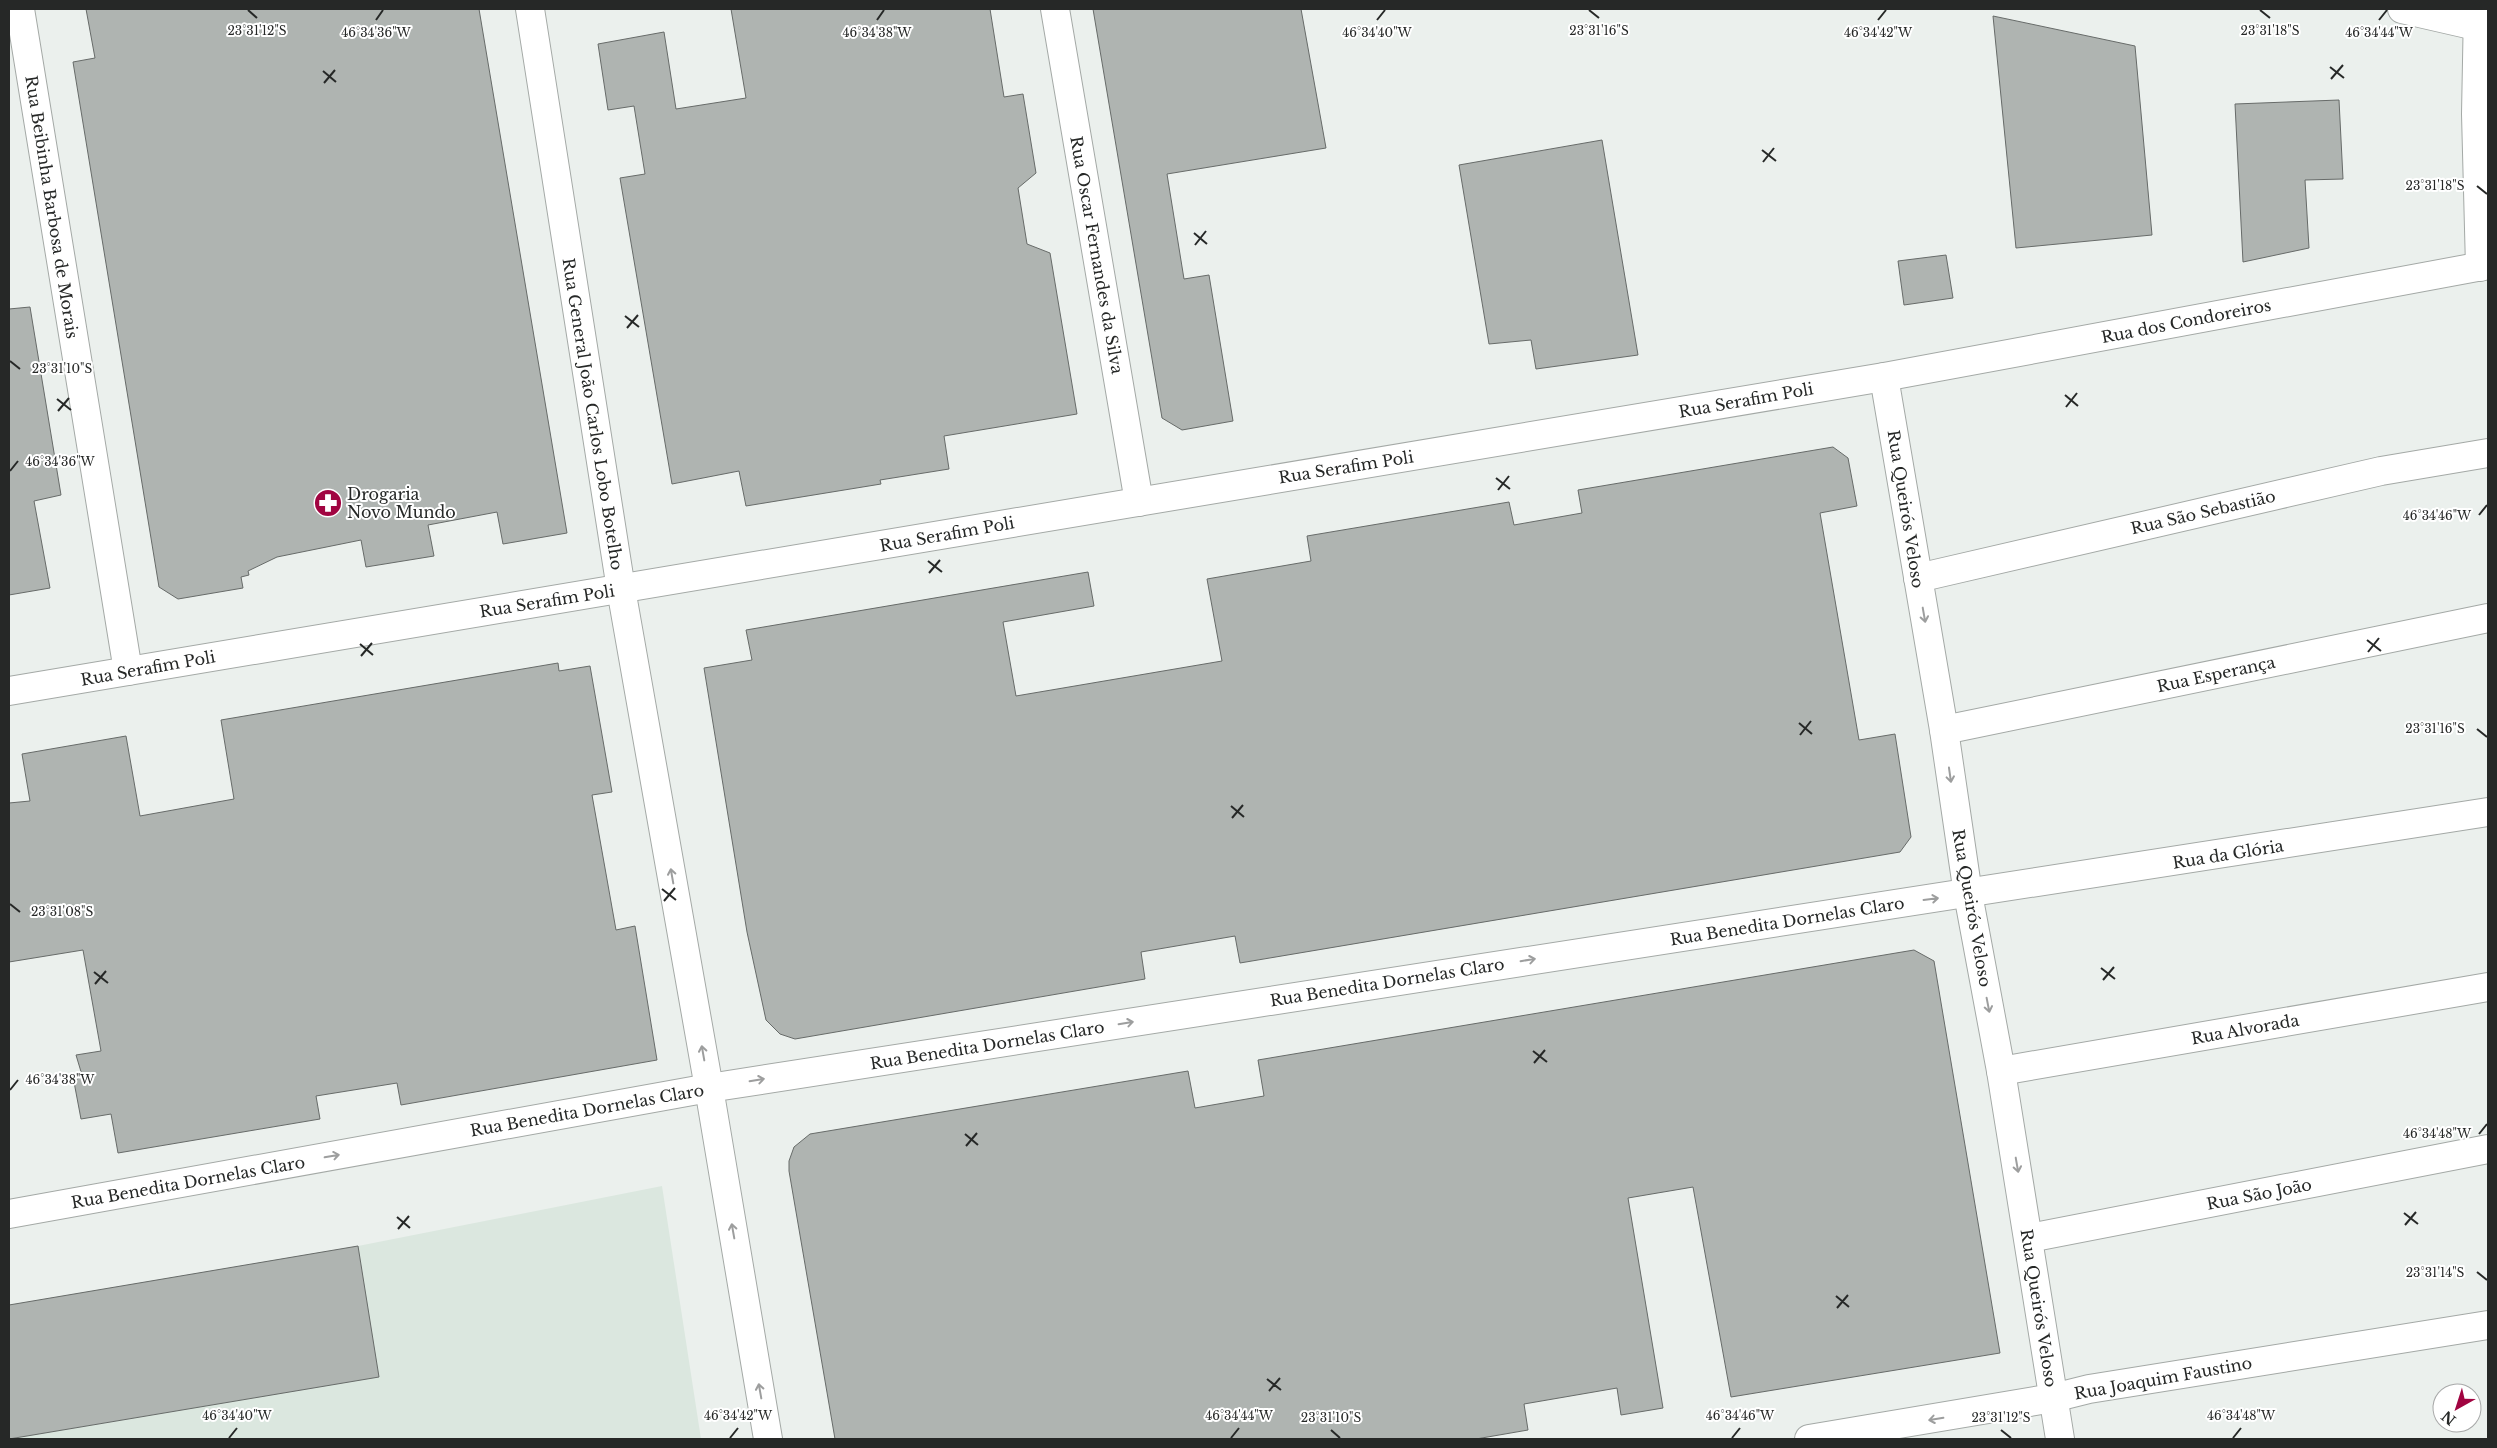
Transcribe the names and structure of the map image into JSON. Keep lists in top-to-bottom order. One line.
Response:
{"streets":{"street":["Rua Beibinha Barbosa de Morais","Rua Oscar Fernandes da Silva","Rua dos Condoreiros","Rua Serafim Poli","Rua General João Carlos Lobo Botelho","Rua Queirós Veloso","Rua São Sebastião","Rua Esperança","Rua da Glória","Rua Benedita Dornelas Claro","Rua Alvorada","Rua São João","Rua Joaquim Faustino"]},"crossings":[["Rua Beibinha Barbosa de Morais","Rua Serafim Poli"],["Rua Oscar Fernandes da Silva","Rua Serafim Poli"],["Rua dos Condoreiros","Rua Serafim Poli"],["Rua dos Condoreiros","Rua Queirós Veloso"],["Rua Serafim Poli","Rua General João Carlos Lobo Botelho"],["Rua Serafim Poli","Rua Queirós Veloso"],["Rua General João Carlos Lobo Botelho","Rua Benedita Dornelas Claro"],["Rua Queirós Veloso","Rua São Sebastião"],["Rua Queirós Veloso","Rua Esperança"],["Rua Queirós Veloso","Rua da Glória"],["Rua Queirós Veloso","Rua Benedita Dornelas Claro"],["Rua Queirós Veloso","Rua Alvorada"],["Rua Queirós Veloso","Rua São João"],["Rua Queirós Veloso","Rua Joaquim Faustino"],["Rua da Glória","Rua Benedita Dornelas Claro"]],"one_way":["Rua General João Carlos Lobo Botelho","Rua Queirós Veloso","Rua Benedita Dornelas Claro","Rua Joaquim Faustino"],"places":{"pharmacy":["Drogaria Novo Mundo"]},"north":"bottom left","coordinates":["23°31'18\"S","23°31'12\"S","23°31'16\"S","46°34'36\"W","46°34'38\"W","46°34'40\"W","46°34'42\"W","46°34'44\"W","23°31'10\"S","46°34'46\"W","23°31'08\"S","46°34'48\"W","23°31'14\"S"]}
